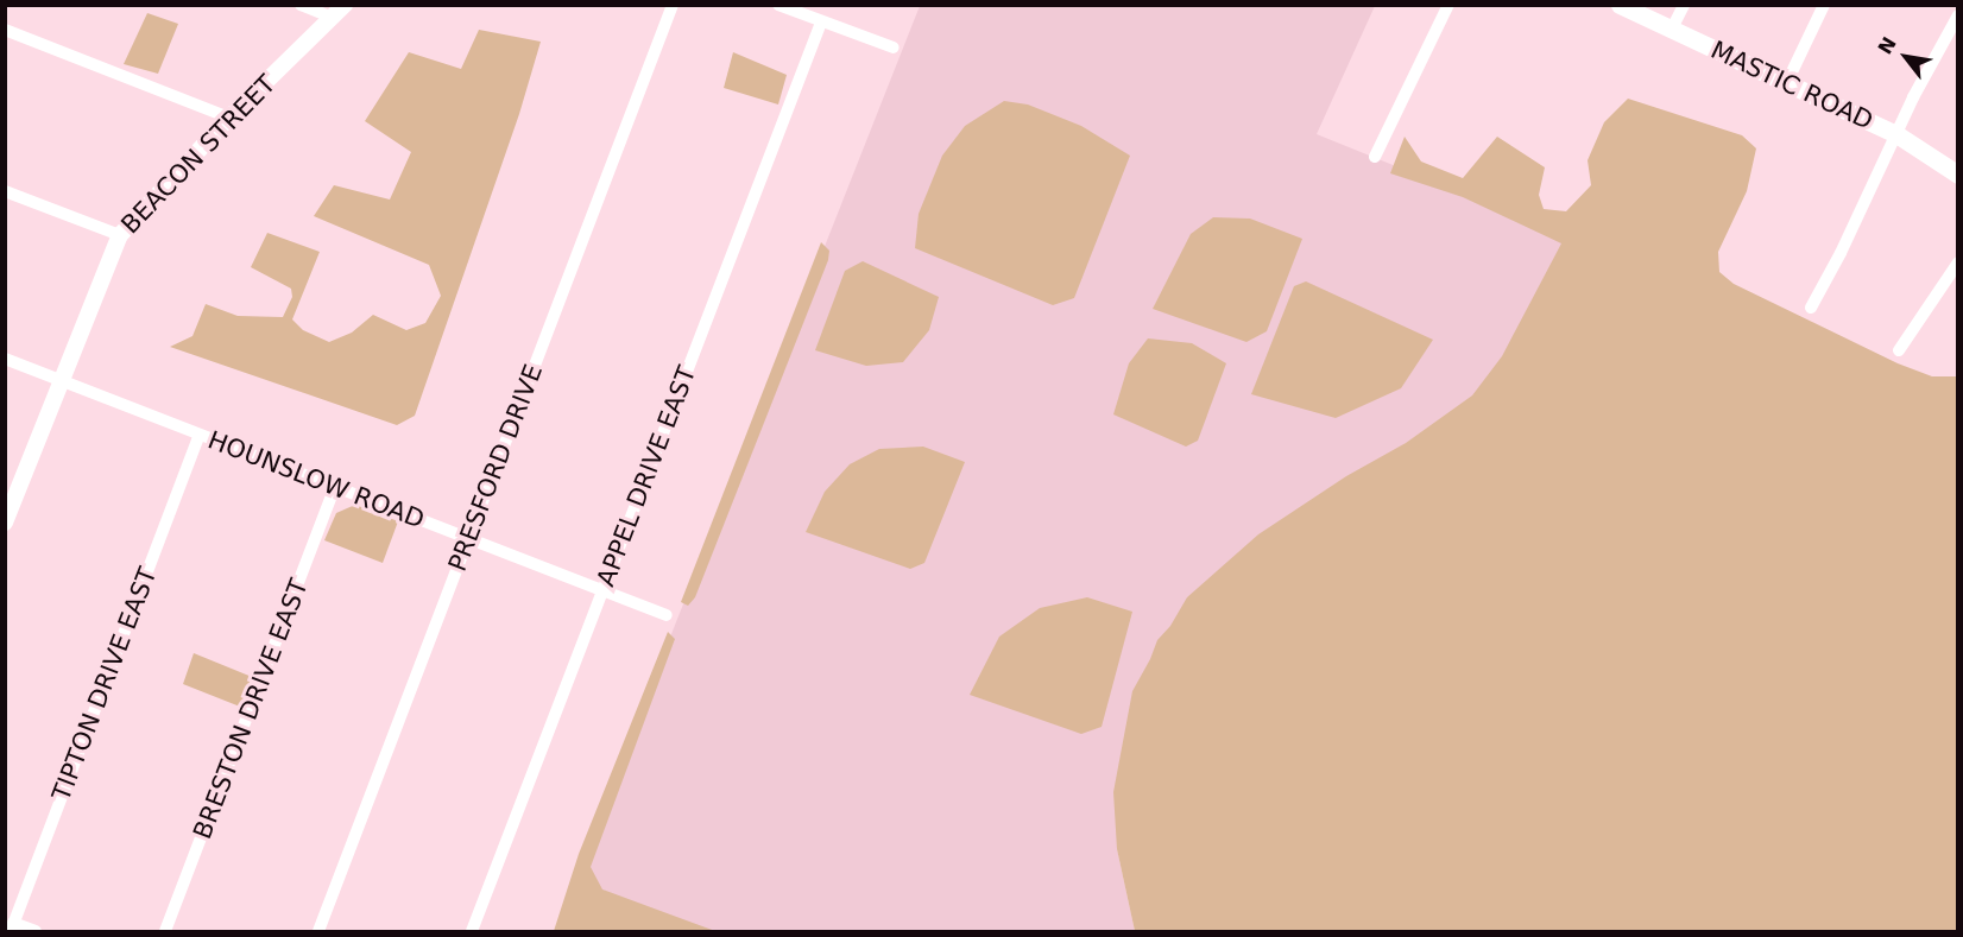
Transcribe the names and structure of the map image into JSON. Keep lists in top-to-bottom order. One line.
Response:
{"streets":{"main road":["MASTIC ROAD"],"street":["BEACON STREET","PRESFORD DRIVE","APPEL DRIVE EAST","HOUNSLOW ROAD","TIPTON DRIVE EAST","BRESTON DRIVE EAST"]},"crossings":[["BEACON STREET","HOUNSLOW ROAD"],["PRESFORD DRIVE","HOUNSLOW ROAD"],["APPEL DRIVE EAST","HOUNSLOW ROAD"],["HOUNSLOW ROAD","TIPTON DRIVE EAST"],["HOUNSLOW ROAD","BRESTON DRIVE EAST"]],"north":"top left"}
